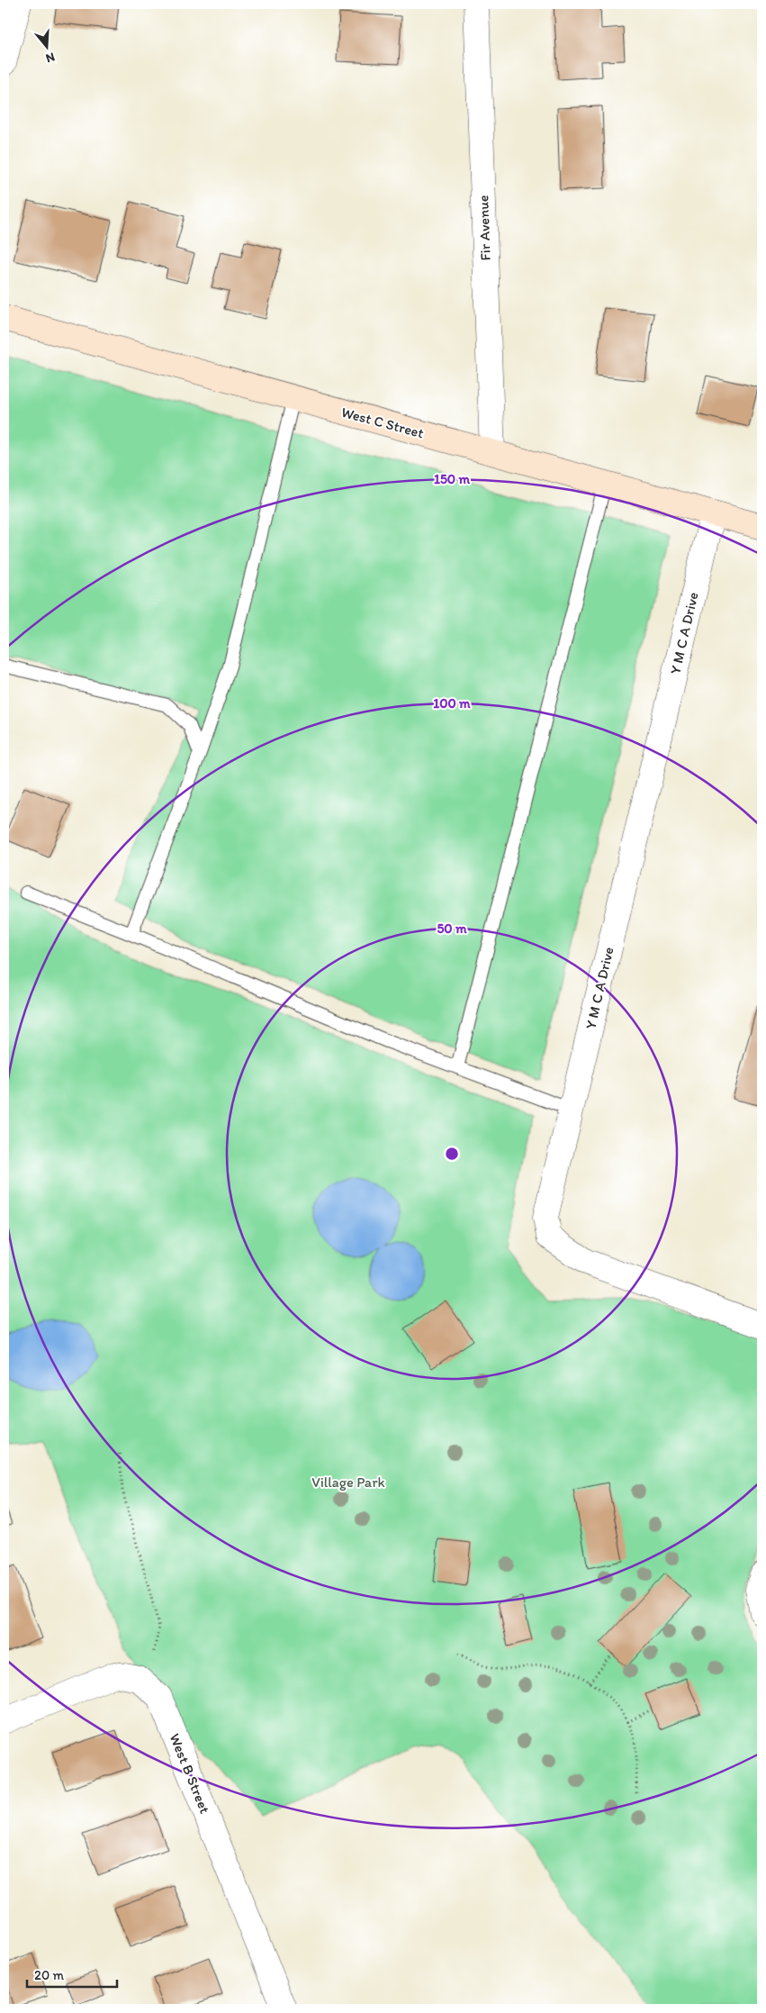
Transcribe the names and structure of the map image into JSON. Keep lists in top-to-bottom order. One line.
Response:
{"streets":{"main road":["West C Street"],"street":["Fir Avenue","Y M C A Drive","West B Street"]},"crossings":[["Fir Avenue","West C Street"],["West C Street","Y M C A Drive"]],"parks":["Village Park"],"scale_bar":"20 m","north":"bottom","rings":["150 m","100 m","50 m"]}
